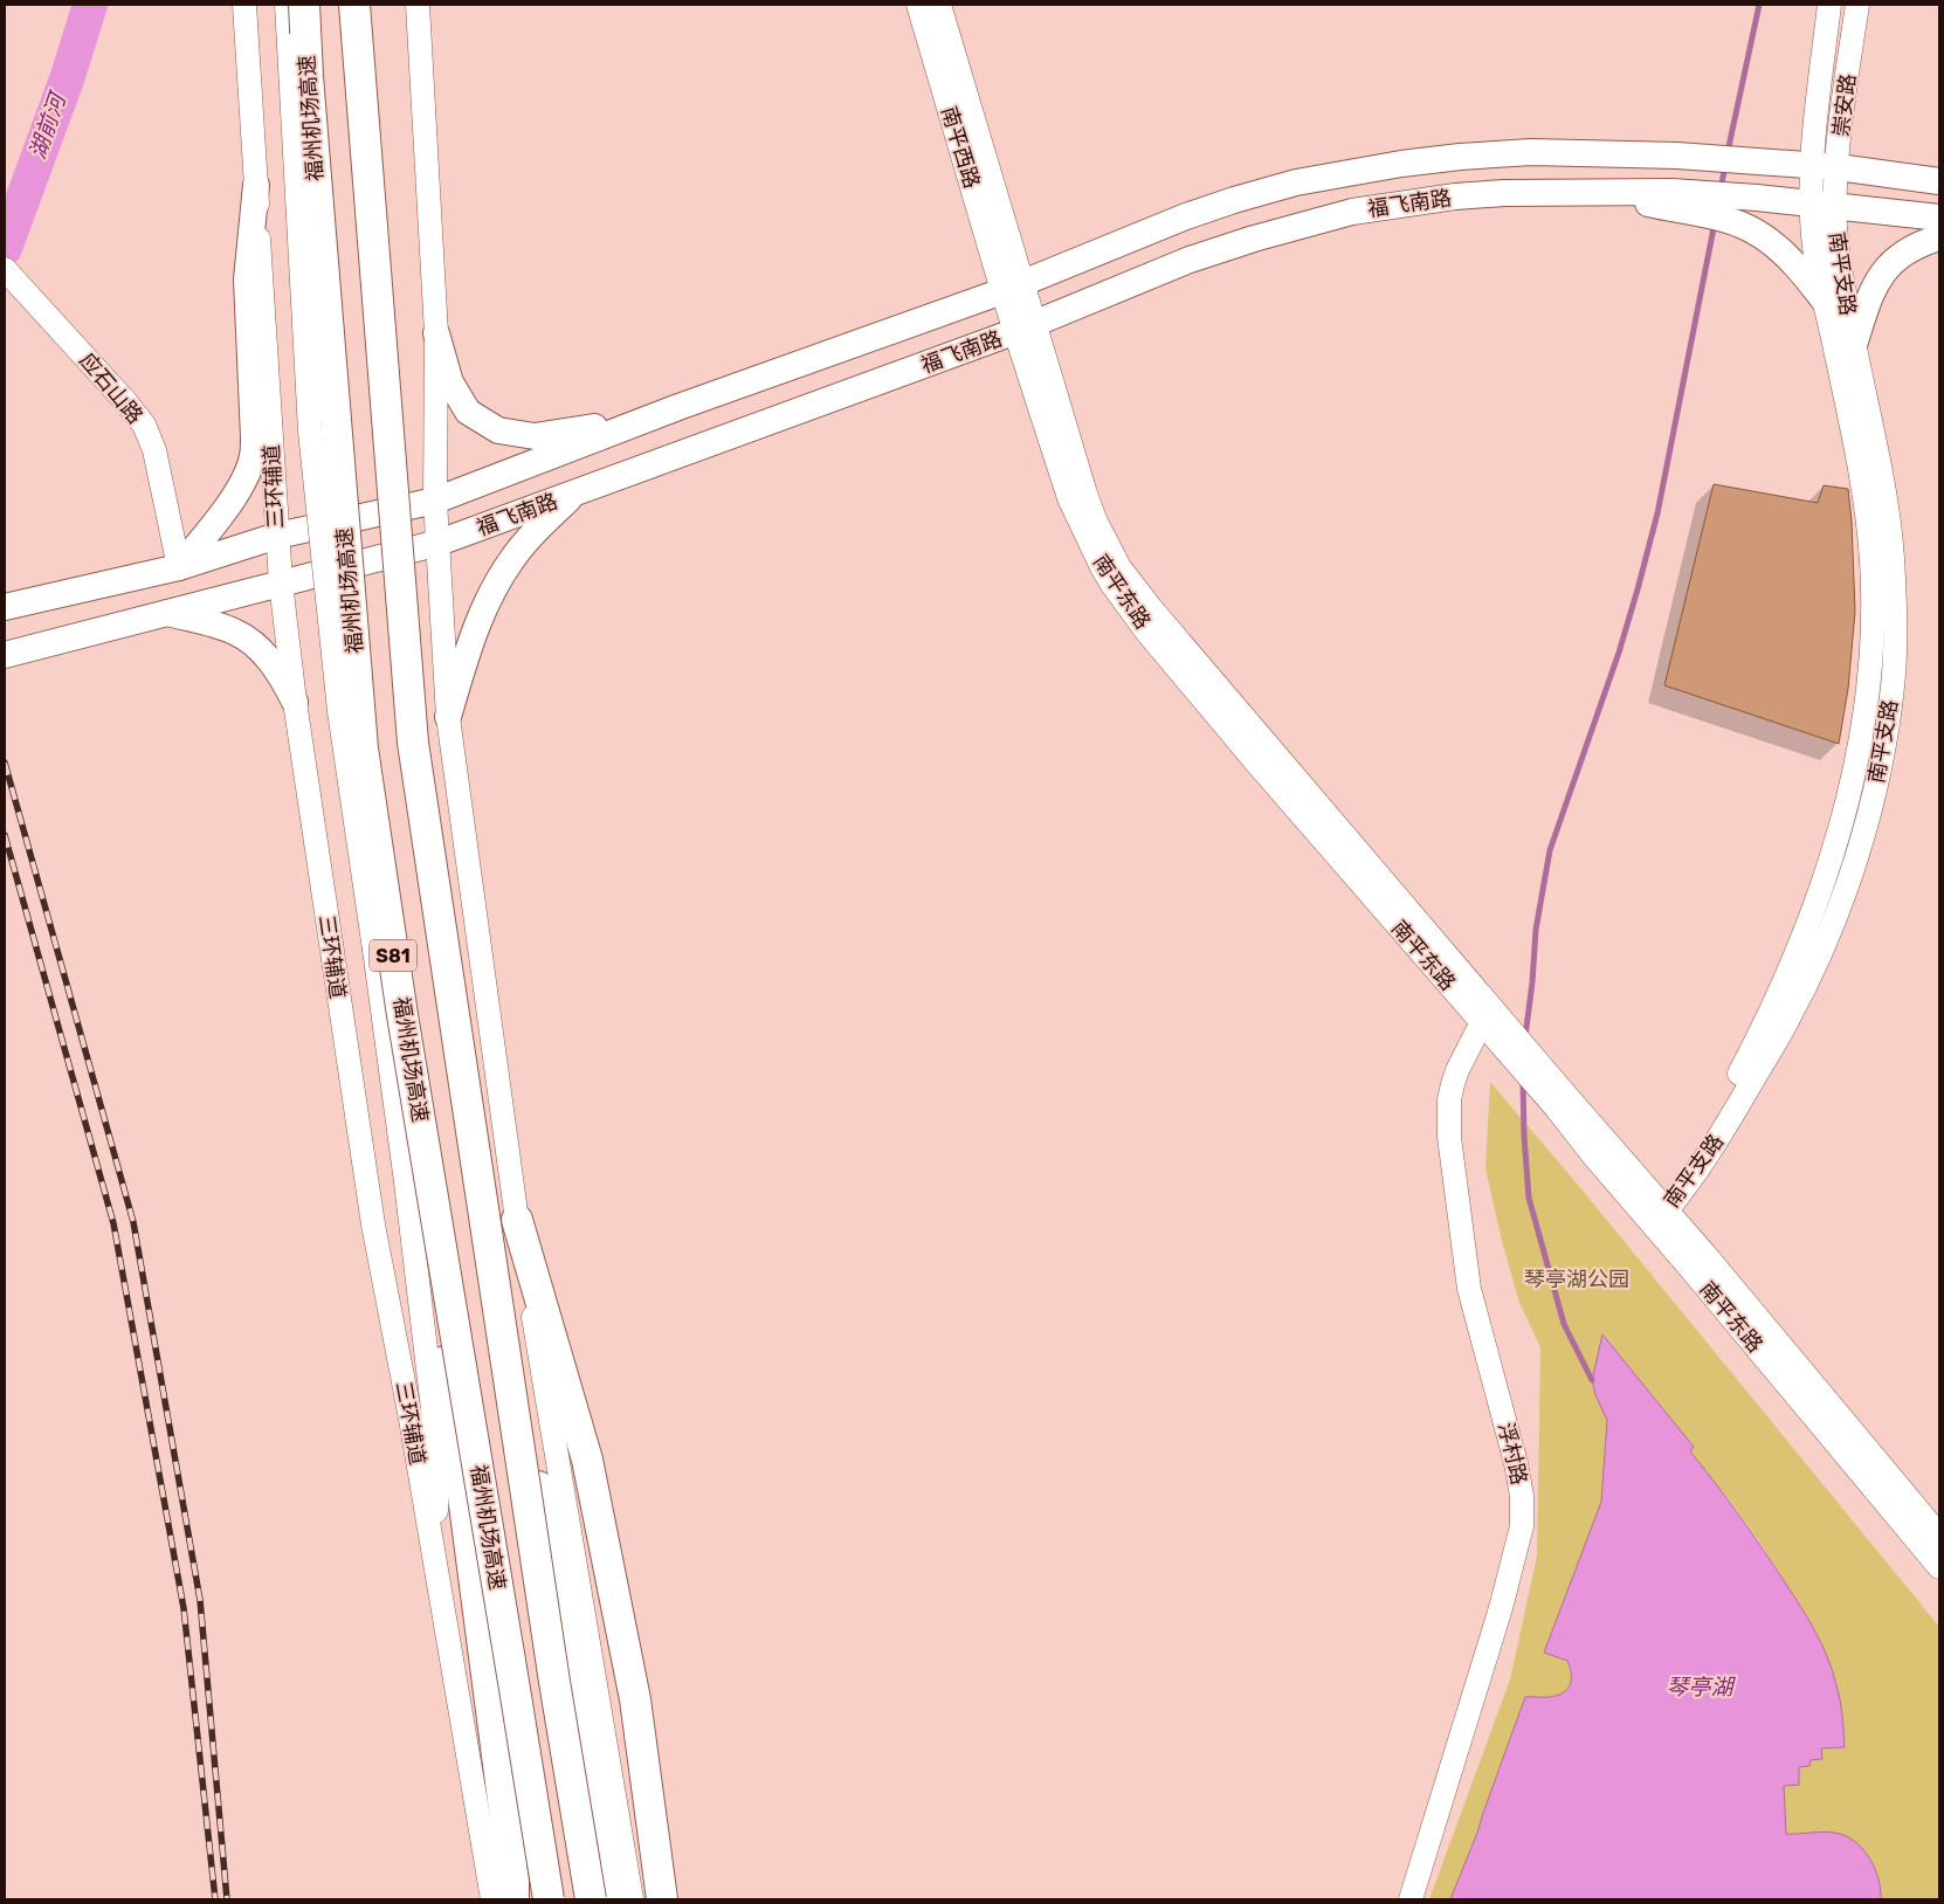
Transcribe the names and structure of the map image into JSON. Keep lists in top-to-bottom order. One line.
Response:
{"streets":{"highway":["福州机场高速","S81"],"main road":["崇安路","南平西路","福飞南路","南平支路","应石山路","三环辅道","南平东路","浮村路"]},"crossings":[["崇安路","福飞南路"],["崇安路","南平支路"],["南平西路","福飞南路"],["南平西路","南平东路"],["福飞南路","南平支路"],["福飞南路","应石山路"],["福飞南路","三环辅道"],["福飞南路","南平东路"],["南平支路","南平东路"],["南平东路","浮村路"]],"water":["湖前河","琴亭湖"],"parks":["琴亭湖公园"]}
